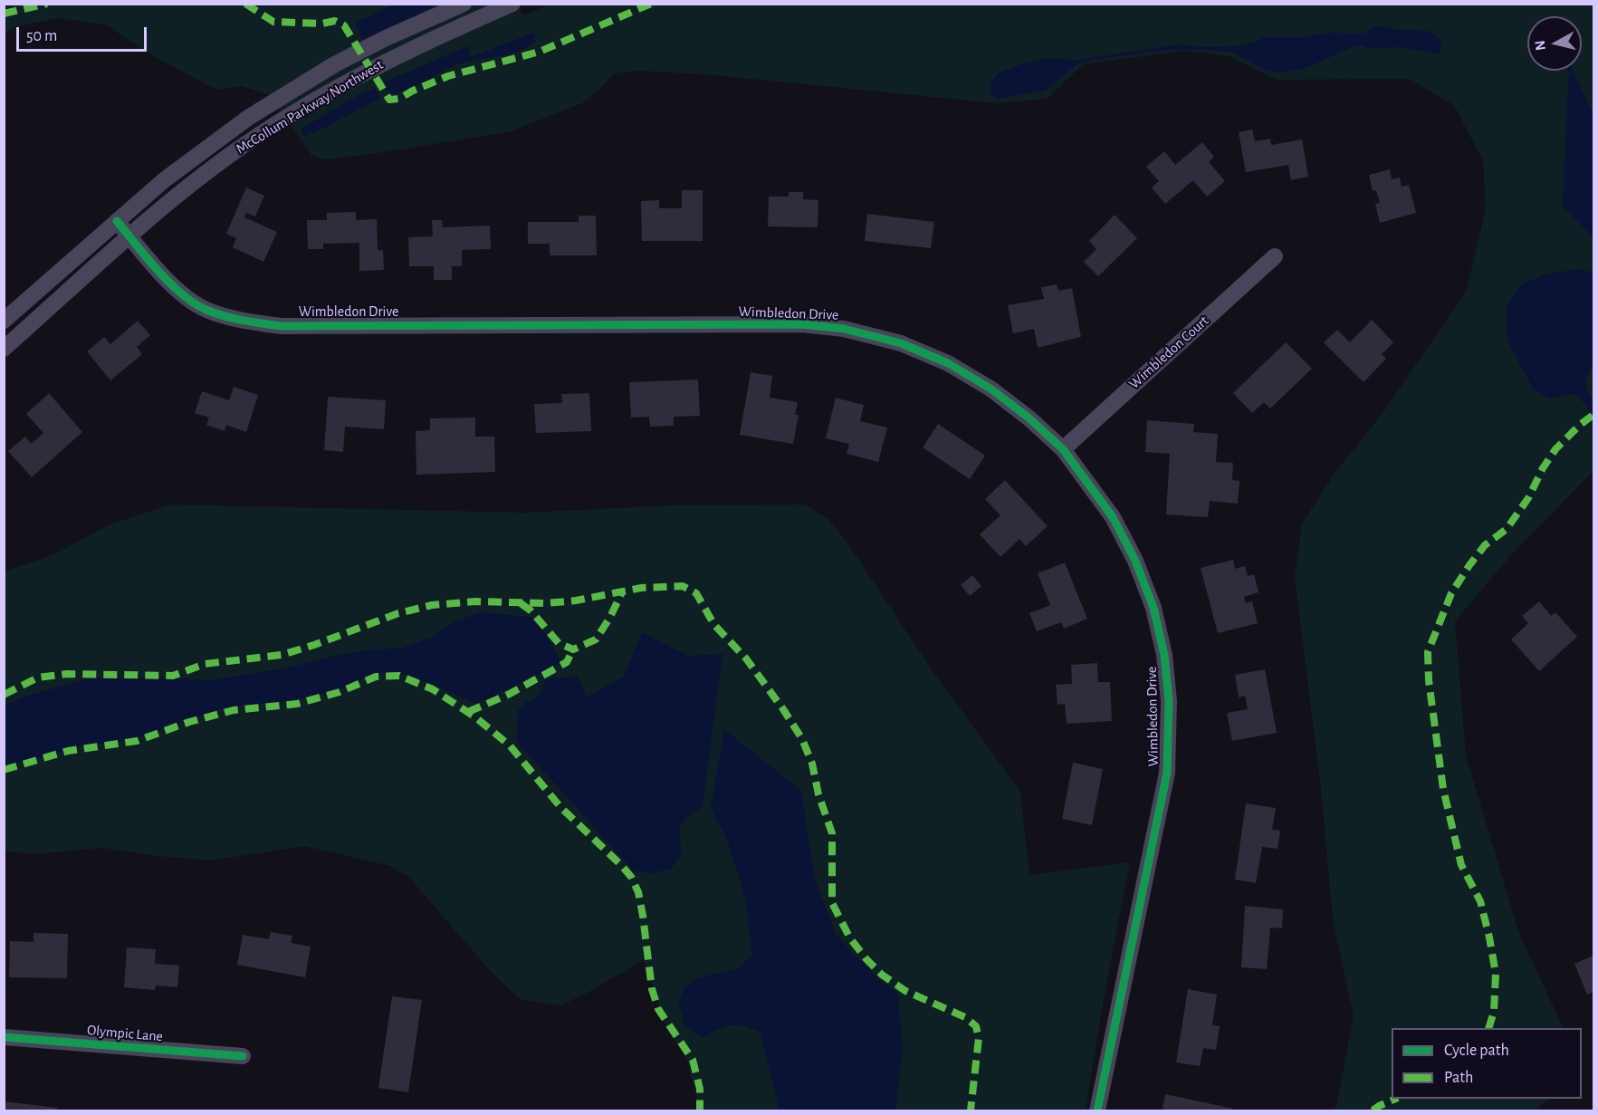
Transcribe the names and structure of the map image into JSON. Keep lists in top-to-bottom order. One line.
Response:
{"streets":{"street":["McCollum Parkway Northwest","Wimbledon Drive","Wimbledon Court","Olympic Lane"]},"crossings":[["McCollum Parkway Northwest","Wimbledon Drive"],["Wimbledon Drive","Wimbledon Court"]],"legend":["Cycle path","Path"],"scale_bar":"50 m","north":"left"}
